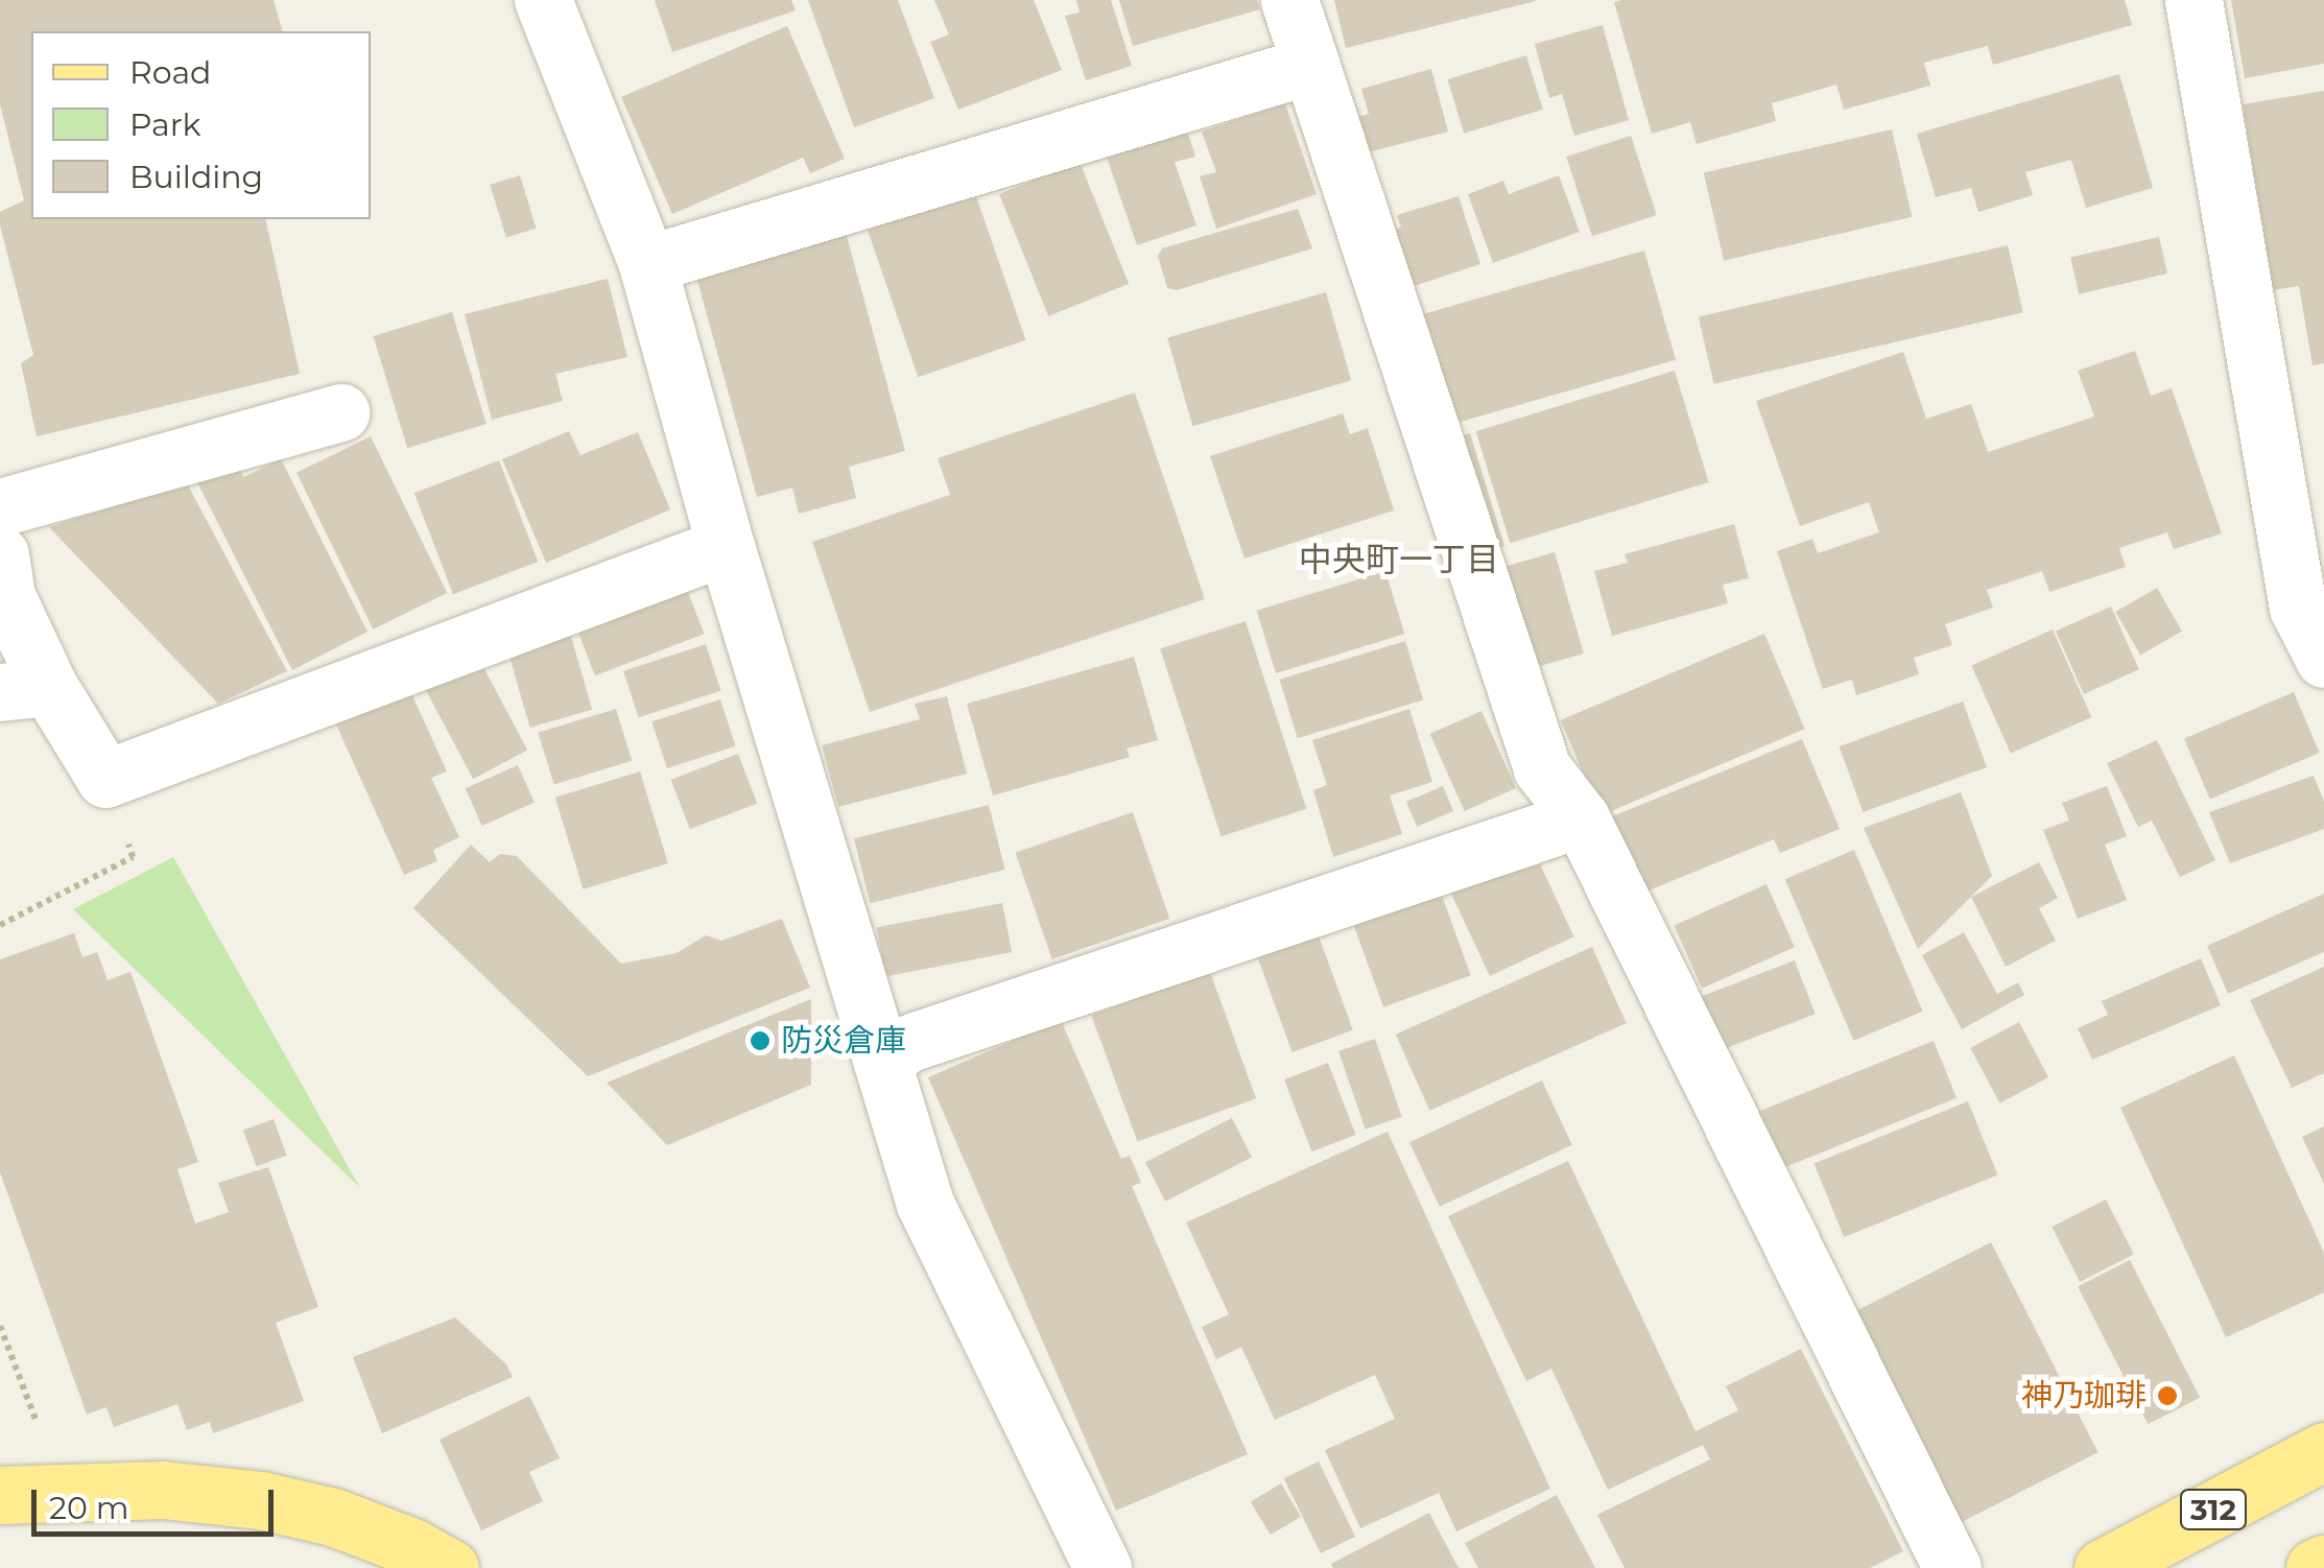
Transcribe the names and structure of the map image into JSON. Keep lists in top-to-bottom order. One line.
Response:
{"streets":{"main road":["312"]},"districts":["中央町一丁目"],"places":["防災倉庫","神乃珈琲"],"legend":["Road","Park","Building"],"scale_bar":"20 m"}
